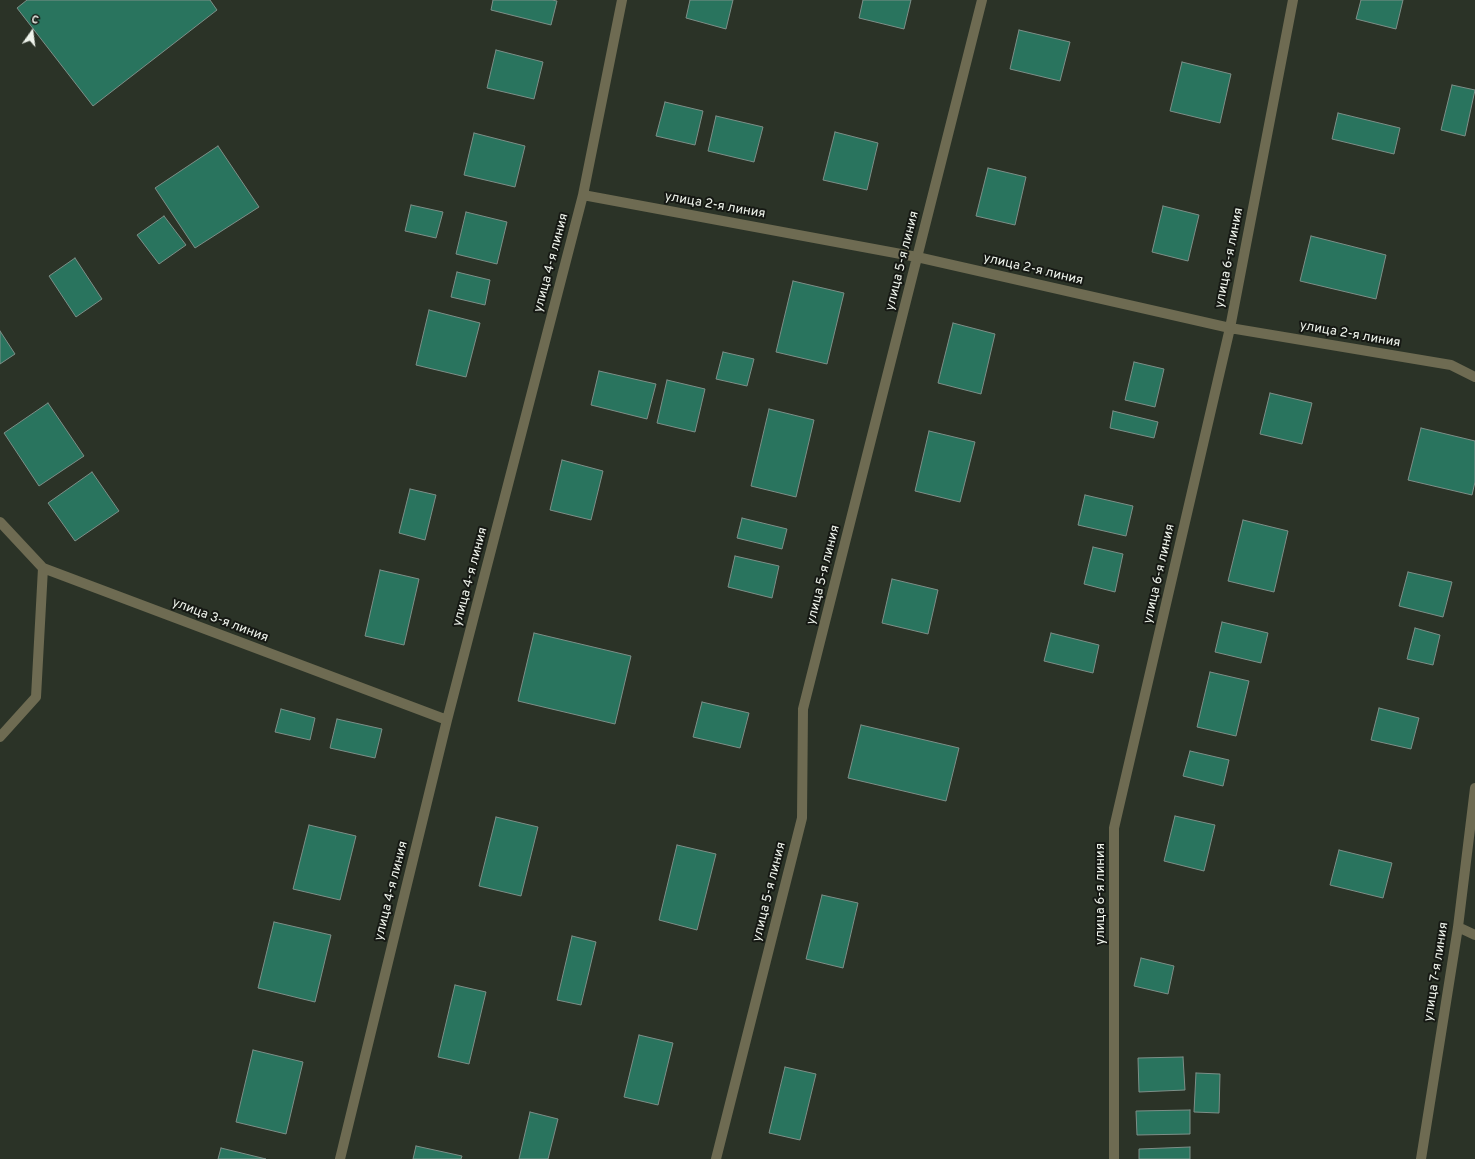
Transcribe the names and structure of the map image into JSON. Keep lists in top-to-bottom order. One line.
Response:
{"streets":{"street":["улица 2-я линия","улица 6-я линия","улица 5-я линия","улица 4-я линия","улица 3-я линия","улица 7-я линия"]},"crossings":[["улица 2-я линия","улица 6-я линия"],["улица 2-я линия","улица 5-я линия"],["улица 2-я линия","улица 4-я линия"],["улица 4-я линия","улица 3-я линия"]],"north":"top"}
